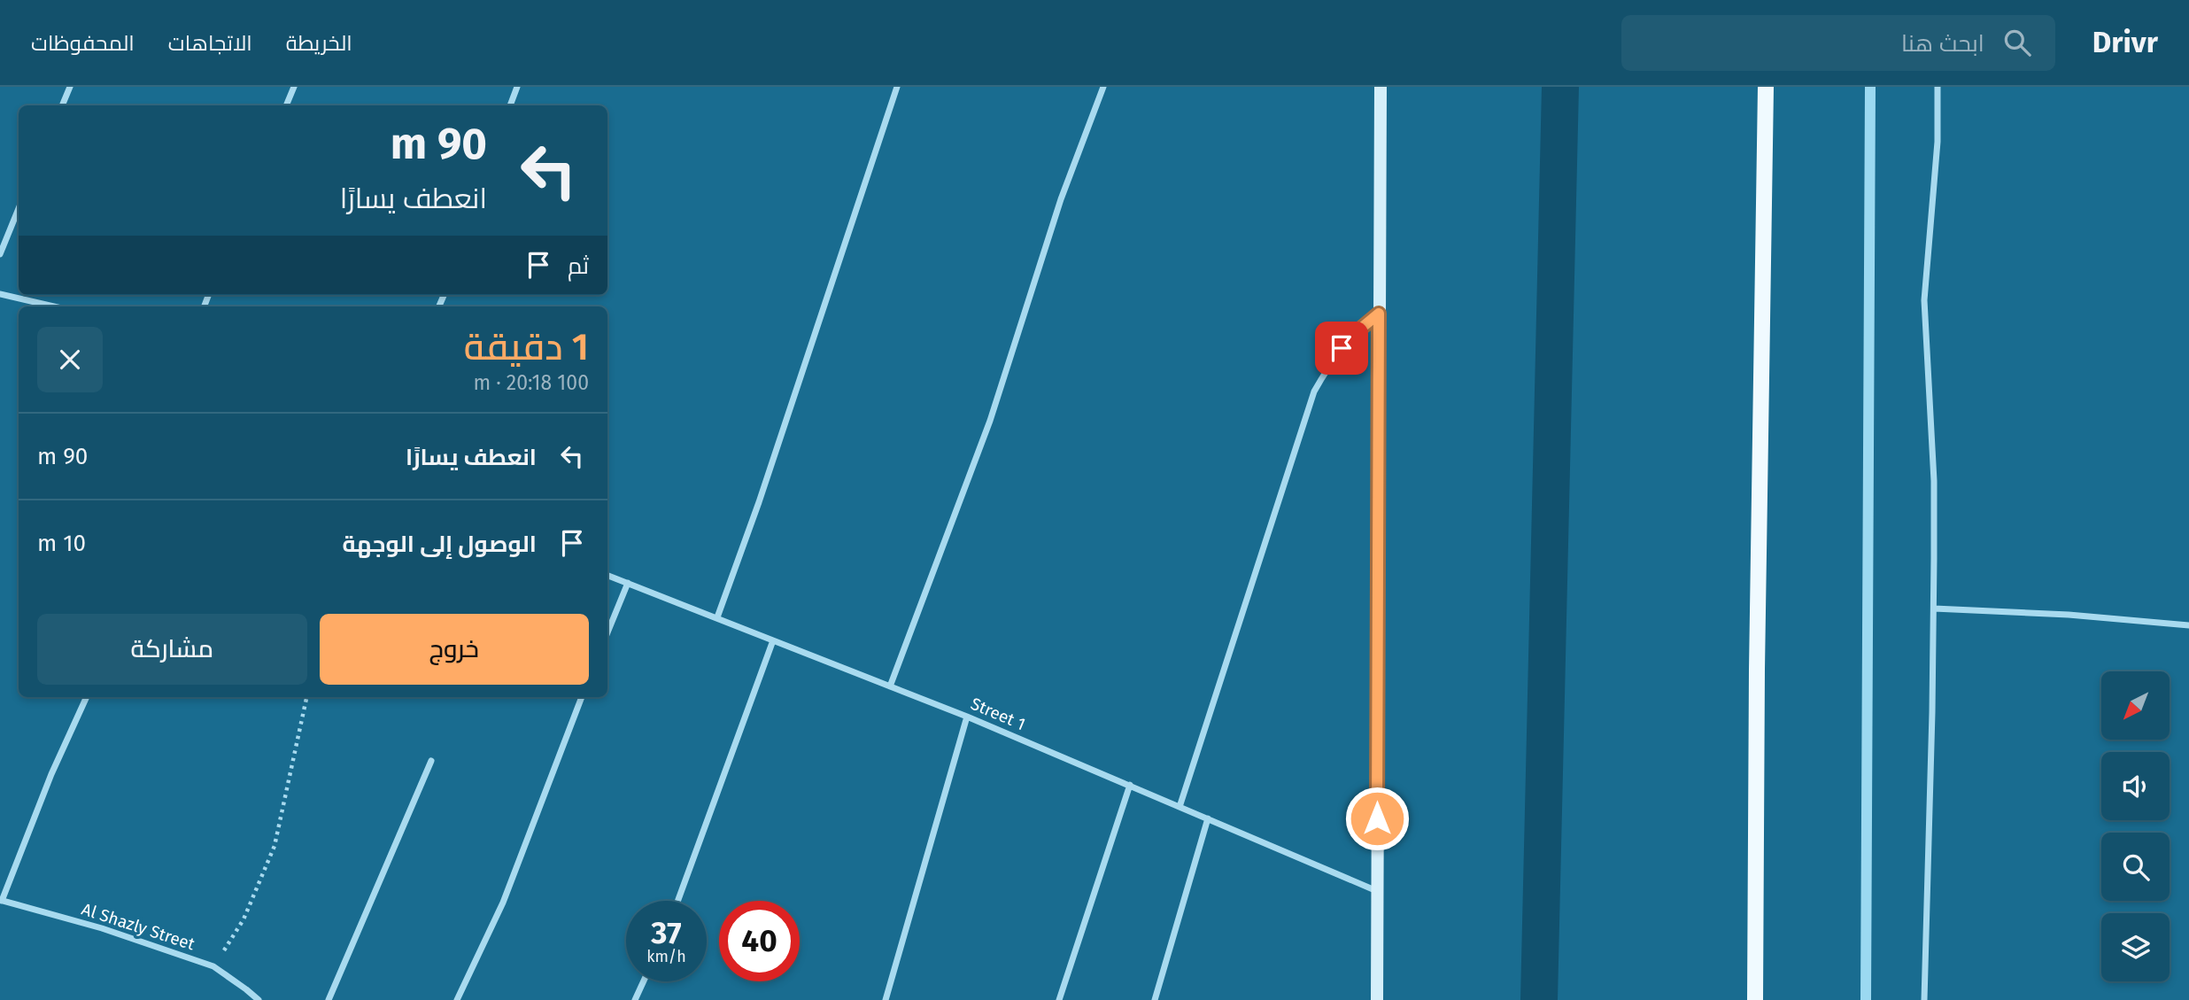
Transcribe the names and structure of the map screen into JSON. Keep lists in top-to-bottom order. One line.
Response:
{"streets":{"street":["Street 1","Al Shazly Street"]},"north":"bottom left","page":{"header":"Drivr","search":"ابحث هنا","nav":["الخريطة","الاتجاهات","المحفوظات"],"turn":["90 m","انعطف يسارًا"],"then":"ثم","heading":["1 دقيقة","100 m · 20:18"],"list":[{"name":"انعطف يسارًا","value":"90 m"},{"name":"الوصول إلى الوجهة","value":"10 m"}],"buttons":["خروج","مشاركة"],"speed":"37 km/h","limit":"40"}}
